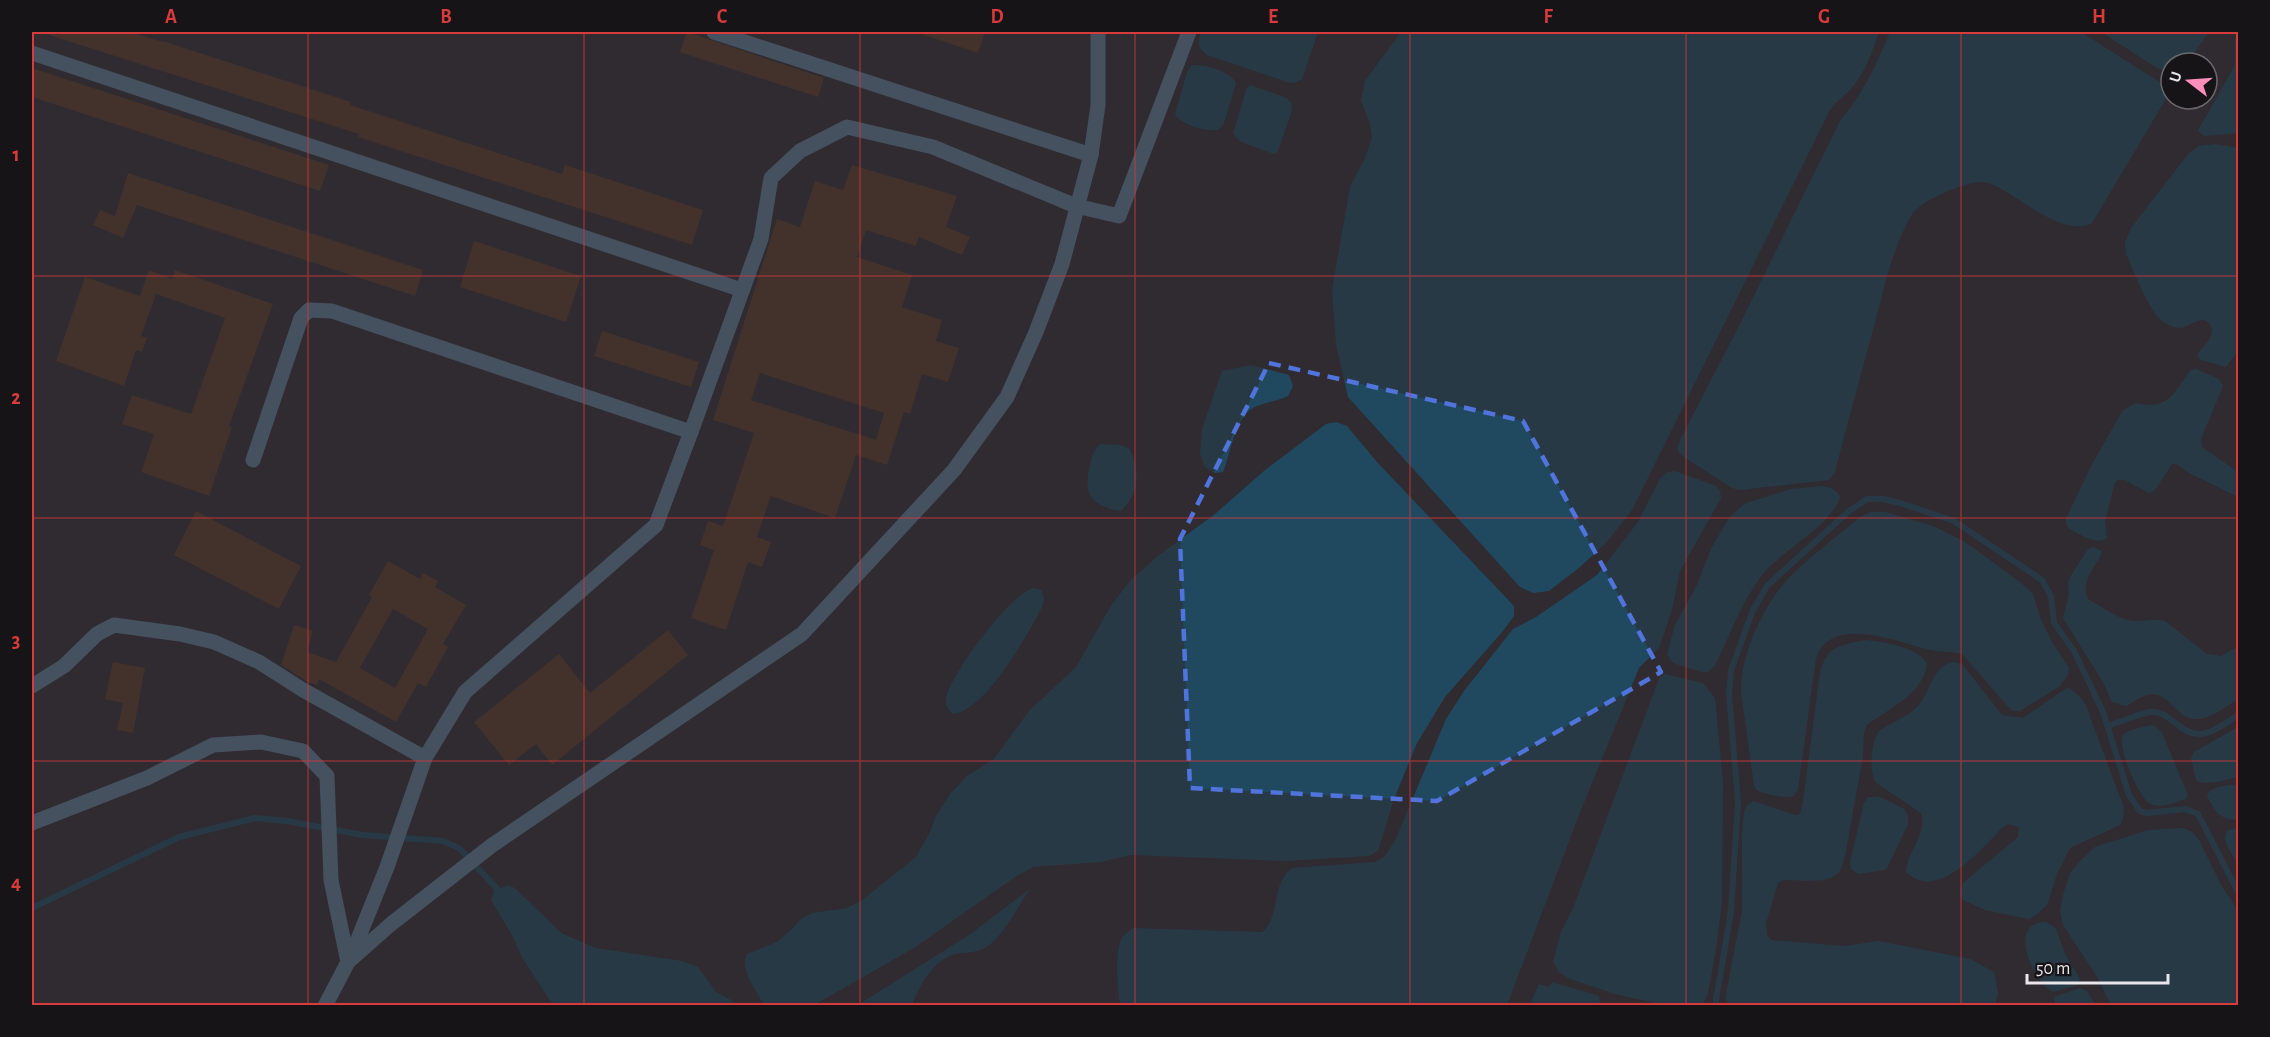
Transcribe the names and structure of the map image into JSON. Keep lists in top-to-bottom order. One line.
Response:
{"scale_bar":"50 m","north":"left","grid":{"columns":["A","B","C","D","E","F","G","H"],"rows":["1","2","3","4"]}}
